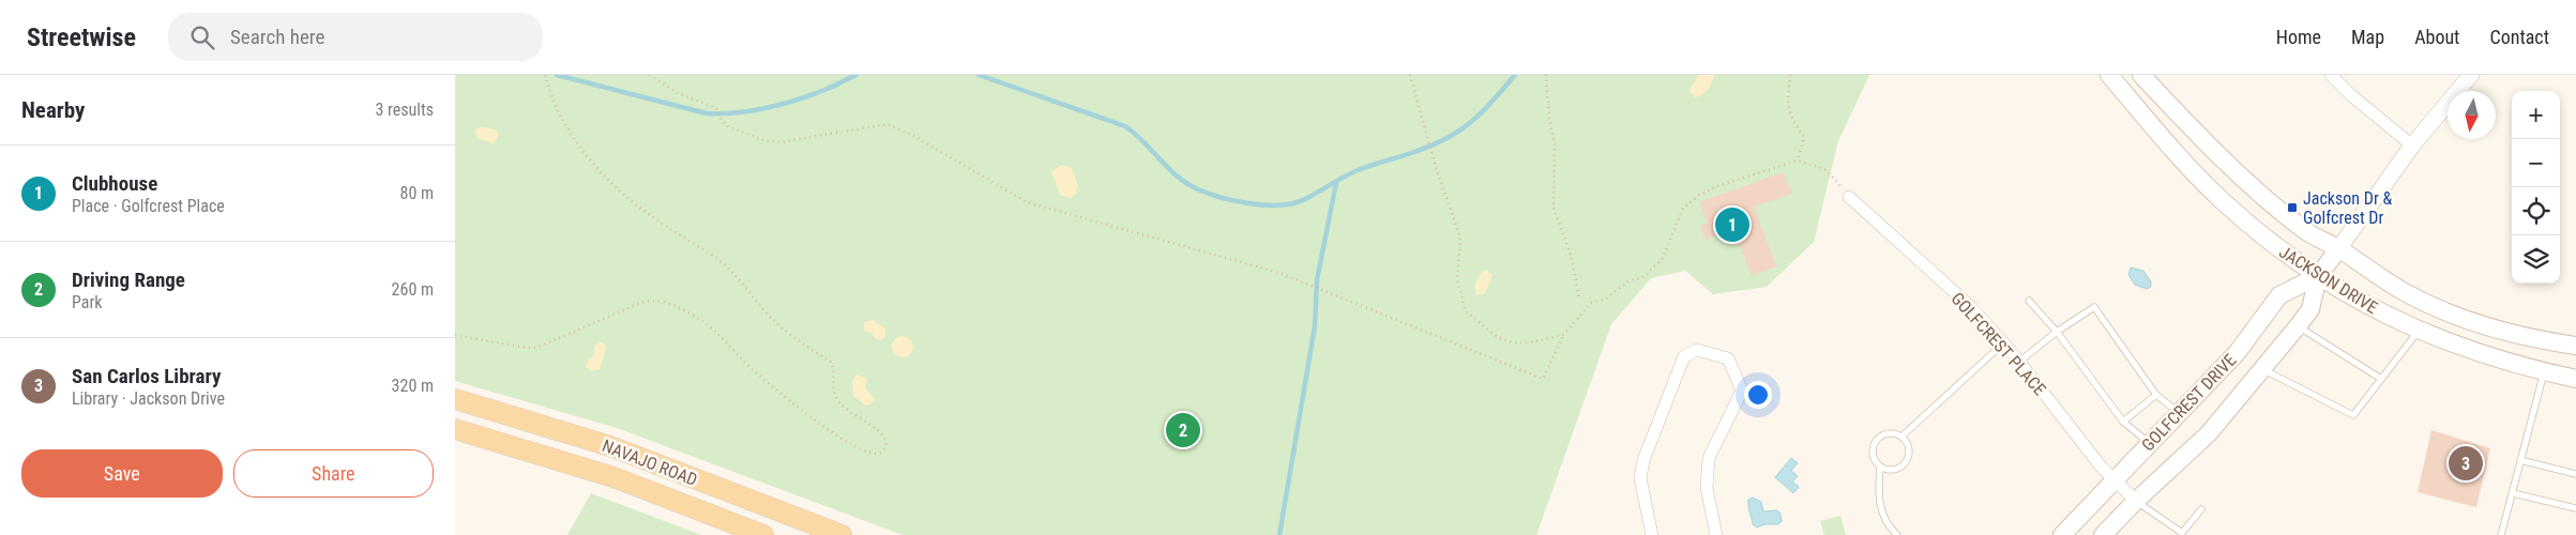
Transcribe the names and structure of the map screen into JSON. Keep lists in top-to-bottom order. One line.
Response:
{"streets":{"main road":["JACKSON DRIVE","GOLFCREST DRIVE","NAVAJO ROAD"],"street":["GOLFCREST PLACE"]},"crossings":[["JACKSON DRIVE","GOLFCREST DRIVE"],["GOLFCREST PLACE","GOLFCREST DRIVE"]],"places":{"transit":["Jackson Dr & Golfcrest Dr"]},"north":"bottom","page":{"header":"Streetwise","search":"Search here","nav":["Home","Map","About","Contact"],"heading":["Nearby","3 results"],"map_buttons":["+","−"],"list":[{"mark":"1","name":"Clubhouse","note":"Place · Golfcrest Place","value":"80 m"},{"mark":"2","name":"Driving Range","note":"Park","value":"260 m"},{"mark":"3","name":"San Carlos Library","note":"Library · Jackson Drive","value":"320 m"}],"pins":["1","2","3"],"buttons":["Save","Share"]}}
